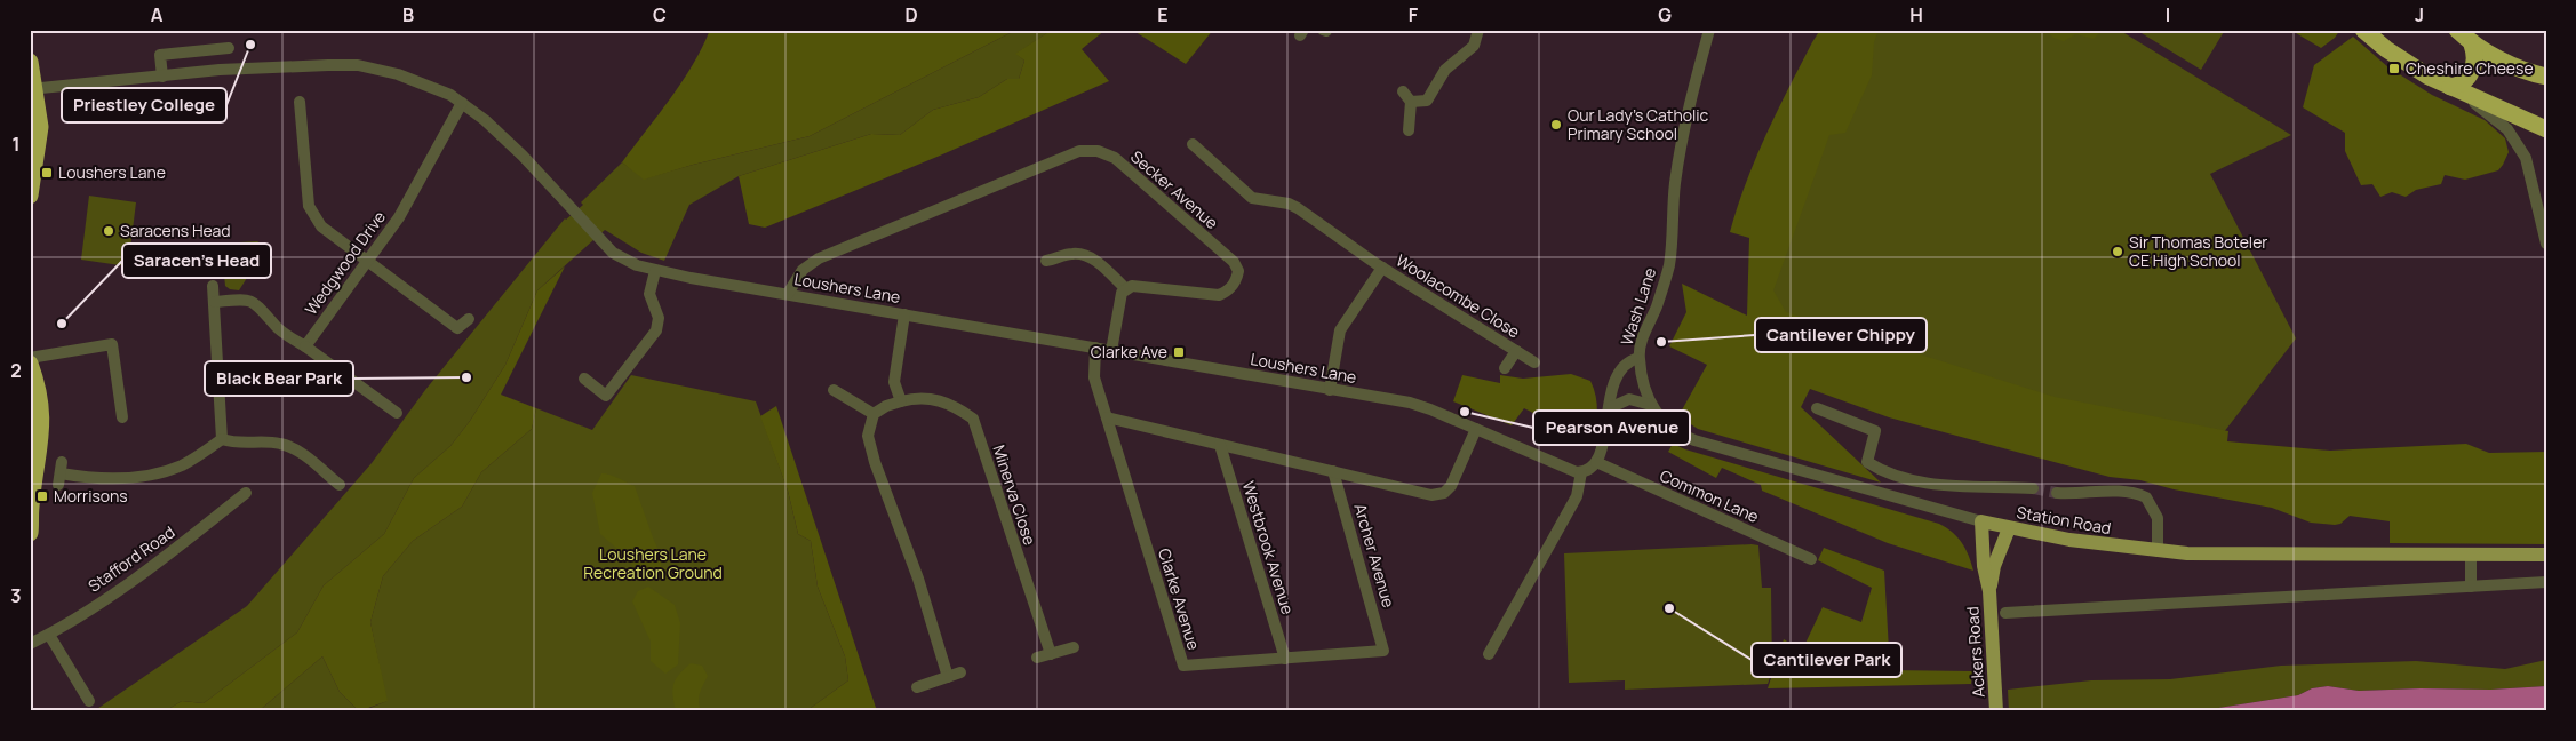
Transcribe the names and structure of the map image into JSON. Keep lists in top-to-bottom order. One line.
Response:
{"streets":{"main road":["Station Road","Ackers Road"],"street":["Secker Avenue","Wedgwood Drive","Loushers Lane","Woolacombe Close","Wash Lane","Minerva Close","Common Lane","Westbrook Avenue","Archer Avenue","Stafford Road","Clarke Avenue"]},"crossings":[["Secker Avenue","Loushers Lane"],["Wedgwood Drive","Loushers Lane"],["Loushers Lane","Woolacombe Close"],["Loushers Lane","Clarke Avenue"],["Wash Lane","Common Lane"],["Wash Lane","Station Road"],["Station Road","Ackers Road"],["Westbrook Avenue","Clarke Avenue"],["Archer Avenue","Clarke Avenue"]],"parks":["Loushers Lane Recreation Ground"],"places":{"other":["Priestley College","Our Lady's Catholic Primary School","Saracens Head","Sir Thomas Boteler CE High School","Saracen's Head","Cantilever Chippy","Black Bear Park","Pearson Avenue","Cantilever Park"],"transit":["Cheshire Cheese","Loushers Lane","Clarke Ave","Morrisons"]},"grid":{"columns":["A","B","C","D","E","F","G","H","I","J"],"rows":["1","2","3"]}}
